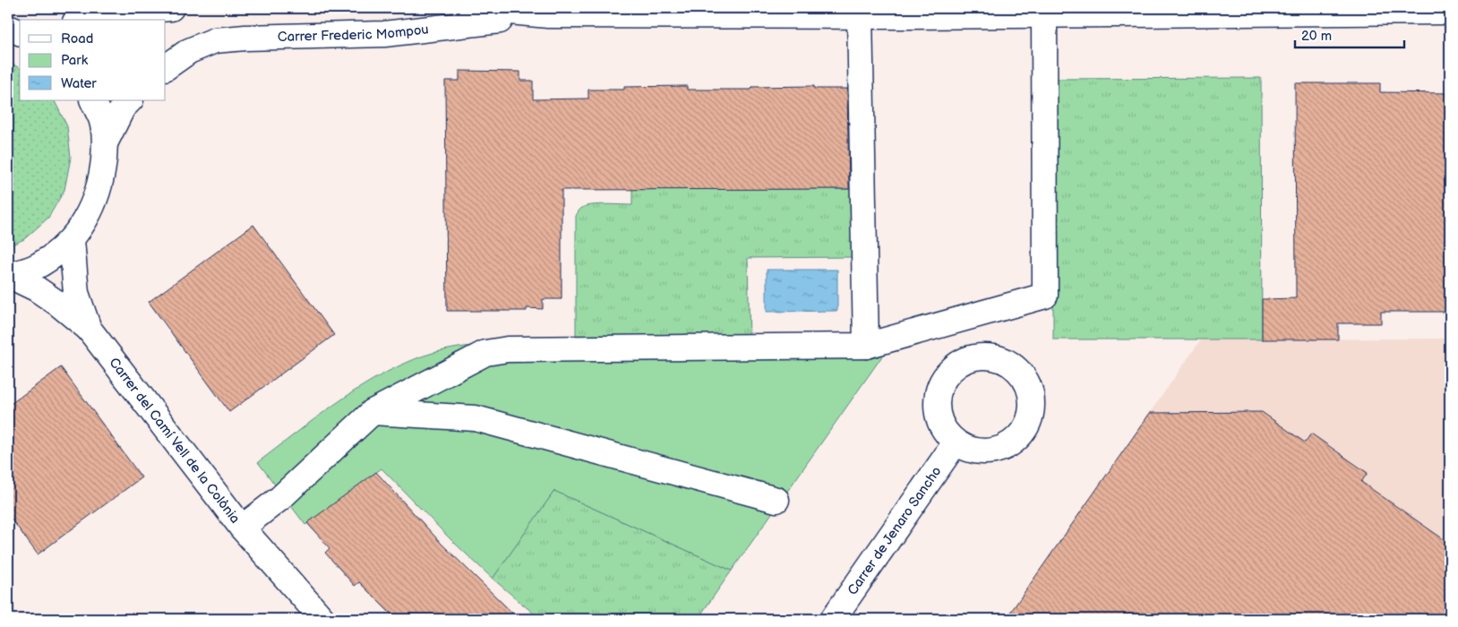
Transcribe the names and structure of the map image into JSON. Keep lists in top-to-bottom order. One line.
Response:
{"streets":{"street":["Carrer Frederic Mompou","Carrer del Camí Vell de la Colònia","Carrer de Jenaro Sancho"]},"legend":["Road","Park","Water"],"scale_bar":"20 m"}
